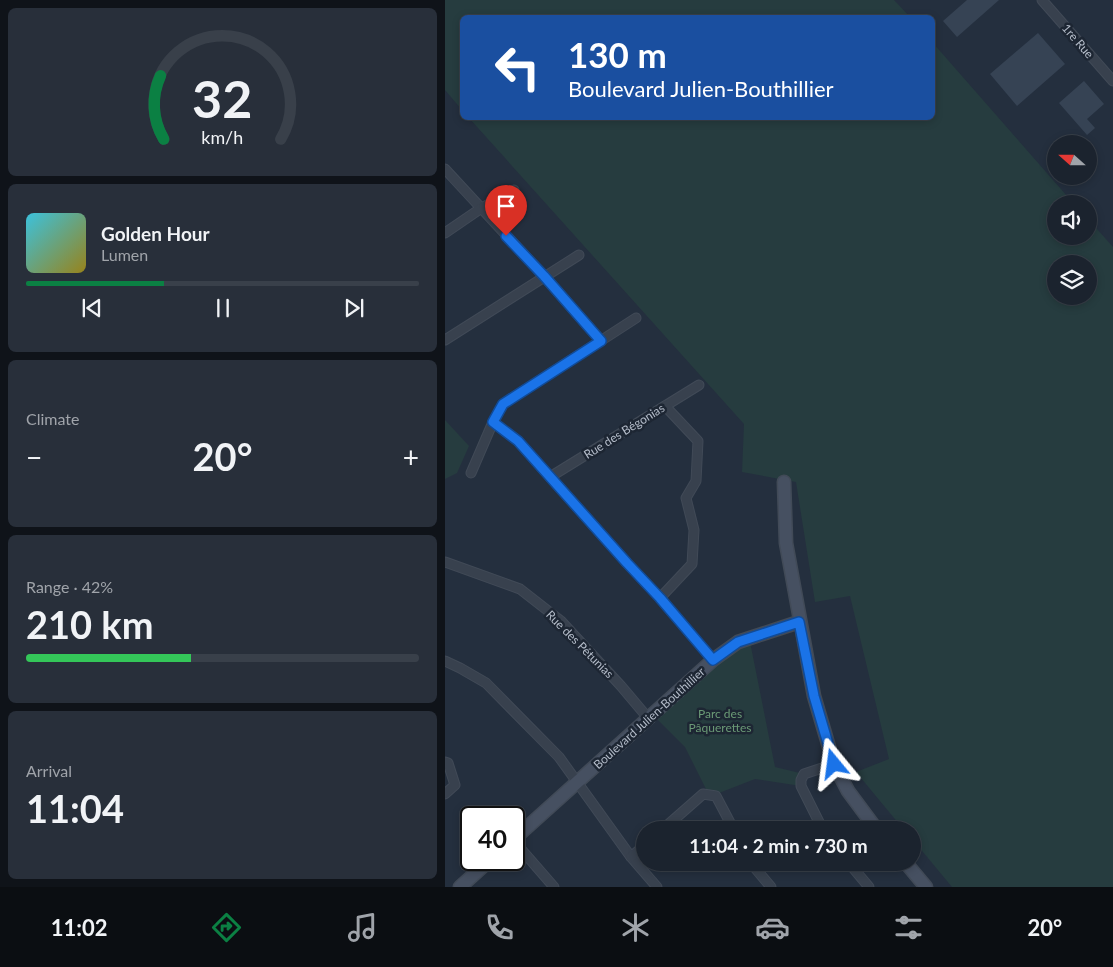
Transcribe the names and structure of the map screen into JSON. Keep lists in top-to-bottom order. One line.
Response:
{"streets":{"street":["1re Rue","Rue des Bégonias","Rue des Pétunias","Boulevard Julien-Bouthillier"]},"crossings":[["Rue des Pétunias","Boulevard Julien-Bouthillier"]],"parks":["Parc des Pâquerettes"],"north":"left","page":{"turn":["130 m","Boulevard Julien-Bouthillier"],"song":["Golden Hour","Lumen"],"tile":["Climate",["Range · 42%","210 km"],["Arrival","11:04"]],"heat":["−","20°","+"],"limit":"40","trip":"11:04 · 2 min · 730 m","tabs":["11:02","20°"],"gauge":["32","km/h"]}}
